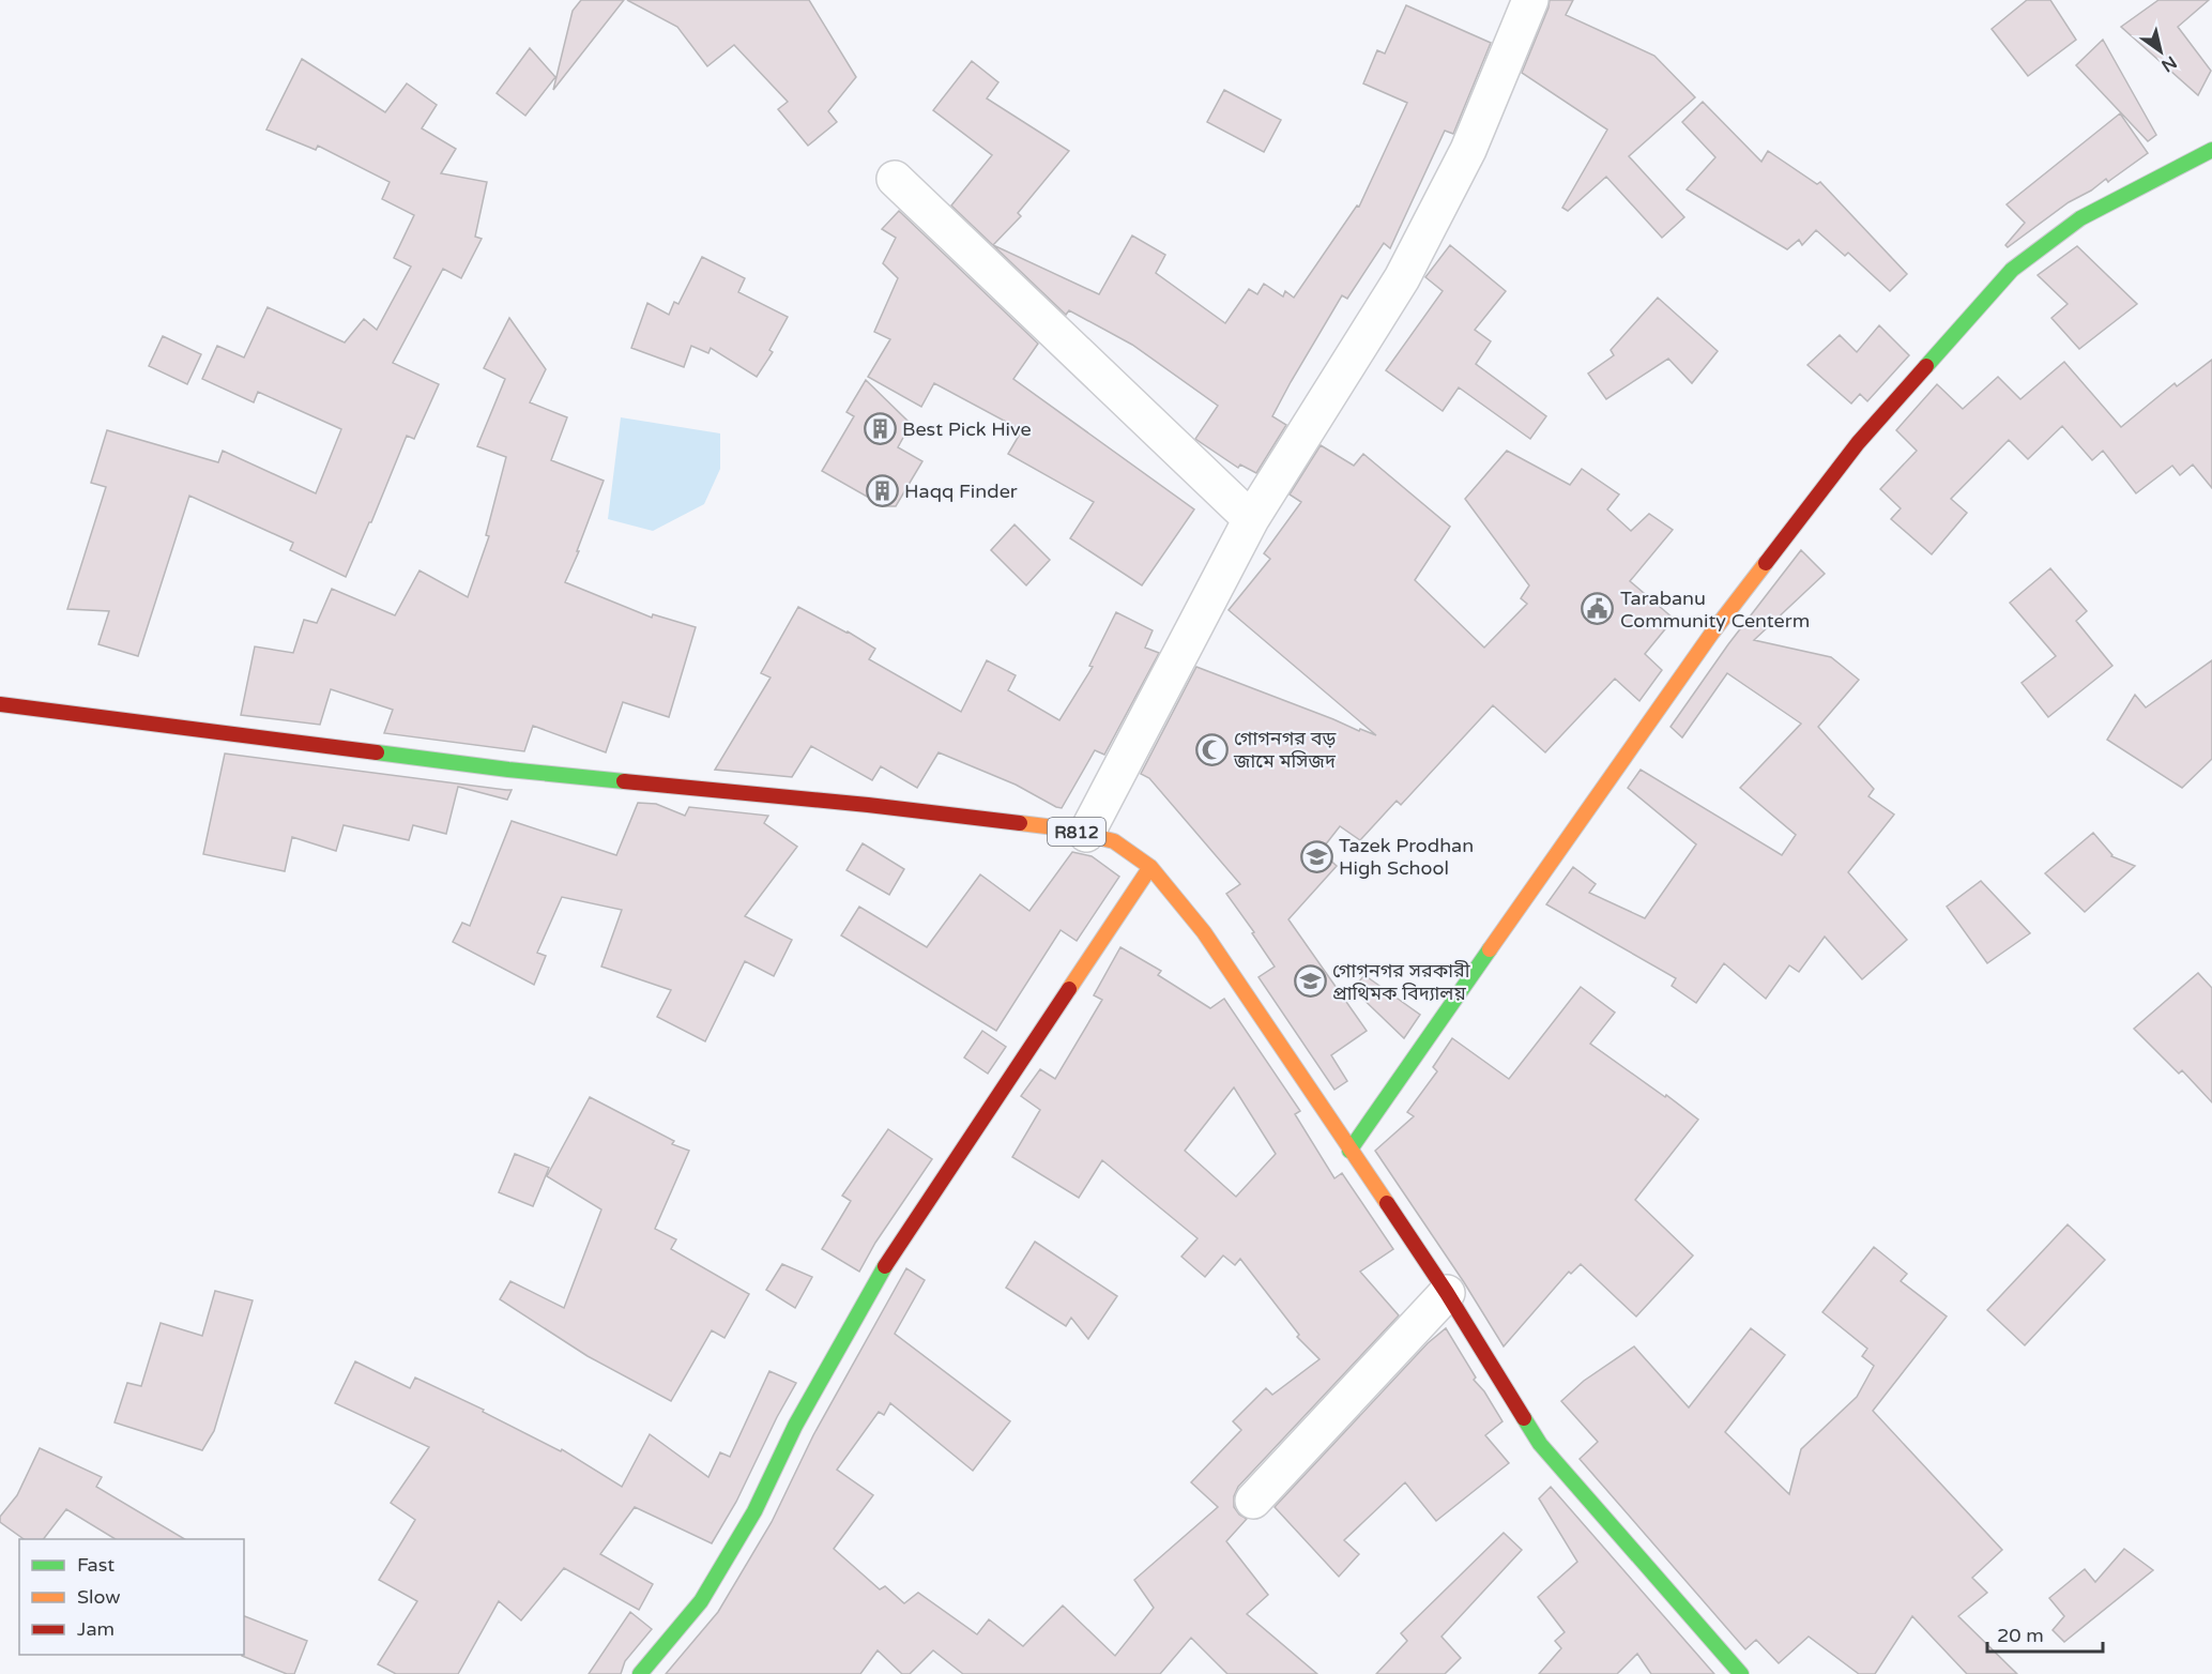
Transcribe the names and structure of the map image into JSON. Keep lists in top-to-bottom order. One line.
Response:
{"streets":{"street":["R812"]},"places":{"building":["Best Pick Hive","Haqq Finder"],"public building":["Tarabanu Community Centerm"],"mosque":["গোগনগর বড় জামে মসিজদ"],"school or university":["Tazek Prodhan High School","গোগনগর সরকারী প্রাথিমক বিদ্যালয়"]},"legend":["Fast","Slow","Jam"],"scale_bar":"20 m","north":"bottom right"}
